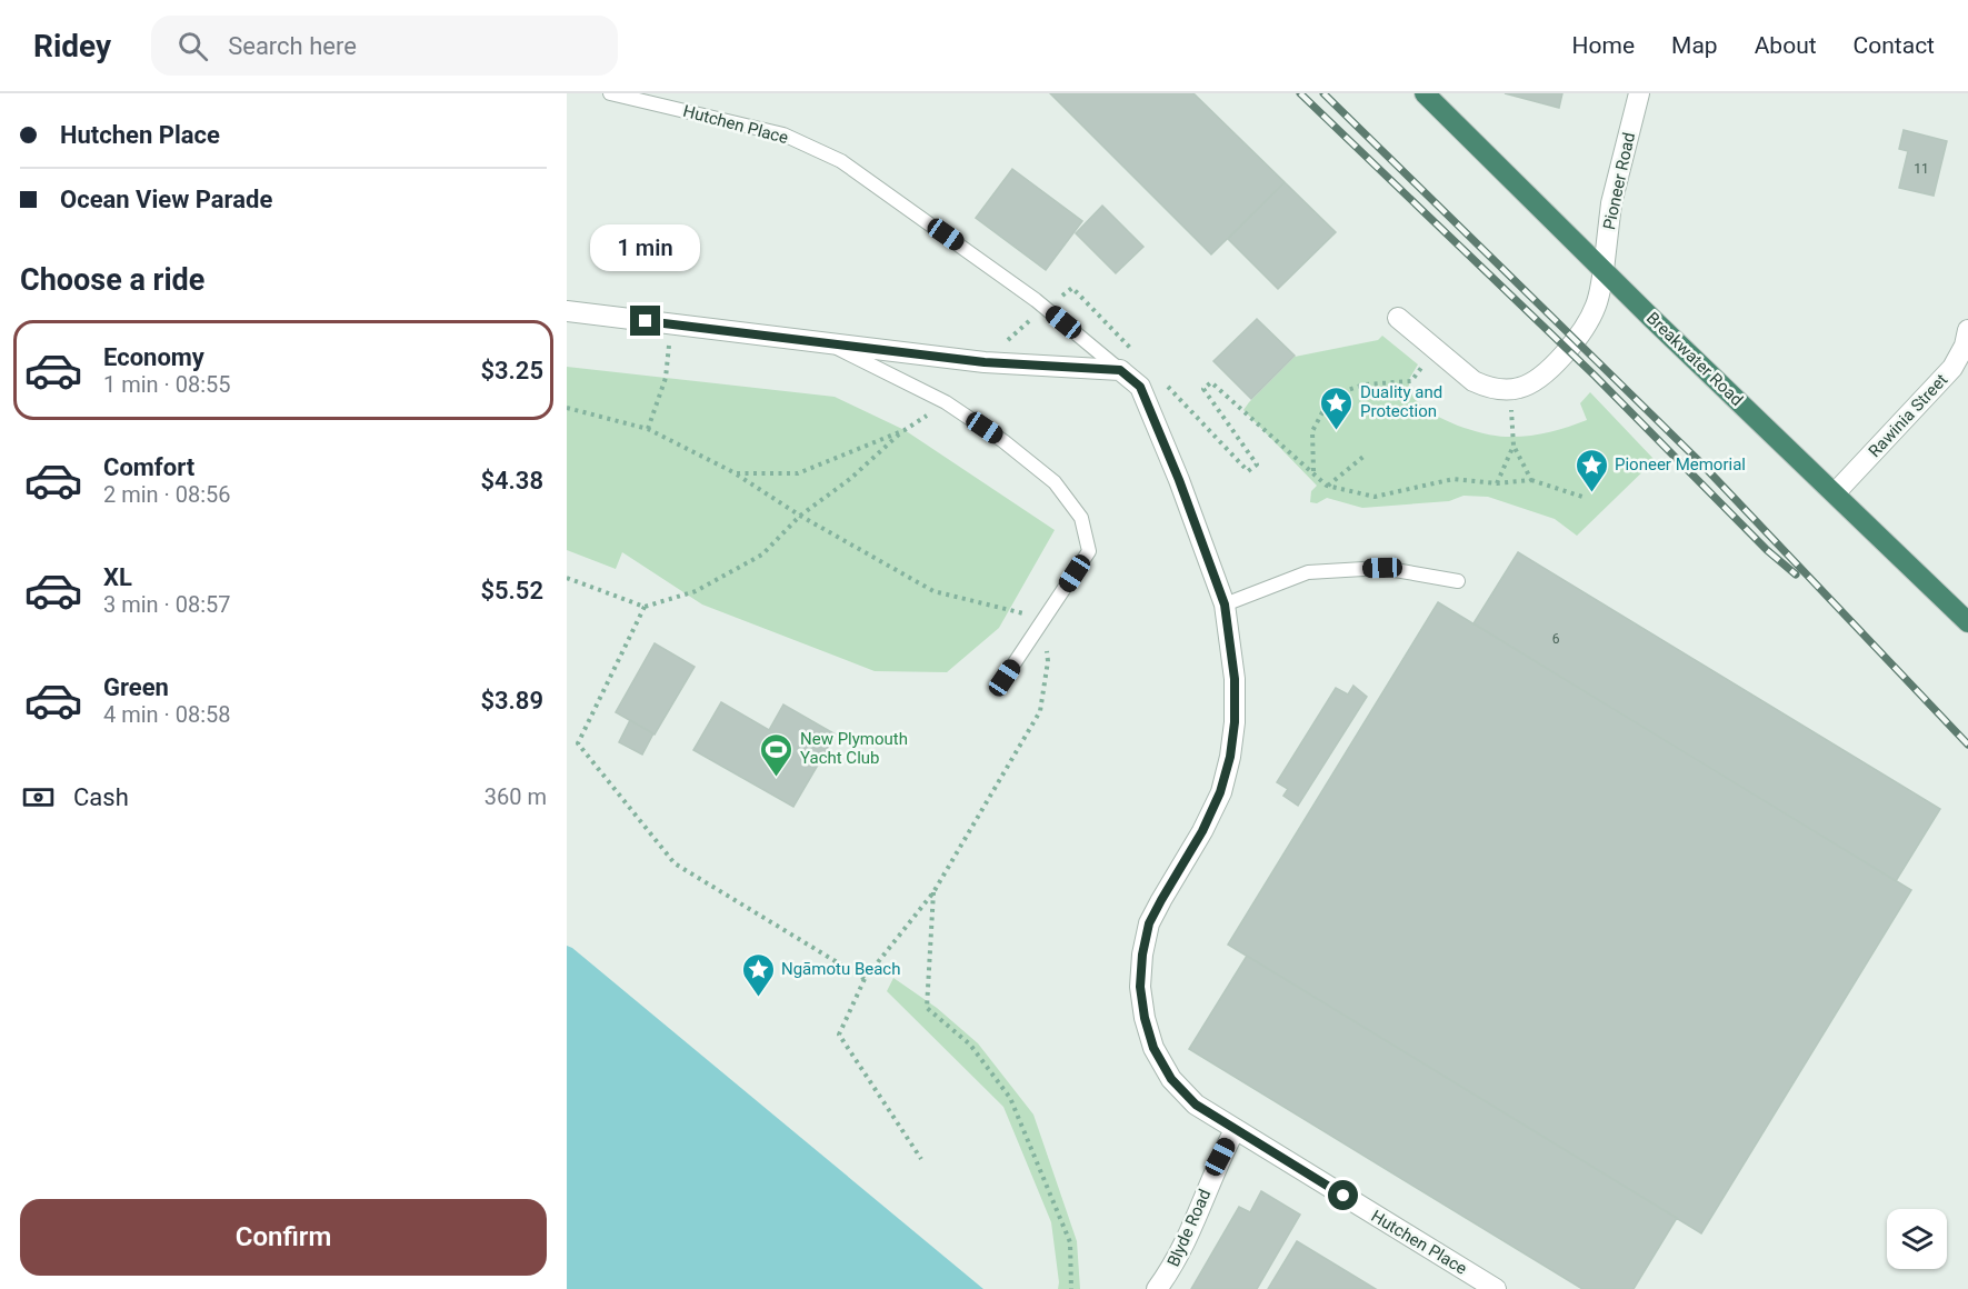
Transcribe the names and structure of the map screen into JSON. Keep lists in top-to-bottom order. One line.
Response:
{"streets":{"highway":["Breakwater Road"],"street":["Hutchen Place","Pioneer Road","Rawinia Street","Blyde Road"]},"crossings":[["Hutchen Place","Blyde Road"],["Pioneer Road","Breakwater Road"],["Breakwater Road","Rawinia Street"]],"places":{"place":["Duality and Protection","Pioneer Memorial","Ngāmotu Beach"],"sports":["New Plymouth Yacht Club"]},"house_numbers":["11","6"],"page":{"header":"Ridey","search":"Search here","nav":["Home","Map","About","Contact"],"banner":["Hutchen Place","Ocean View Parade"],"bubble":"1 min","heading":"Choose a ride","list":[{"name":"Economy","note":"1 min · 08:55","value":"$3.25"},{"name":"Comfort","note":"2 min · 08:56","value":"$4.38"},{"name":"XL","note":"3 min · 08:57","value":"$5.52"},{"name":"Green","note":"4 min · 08:58","value":"$3.89"}],"pay":["Cash","360 m"],"buttons":"Confirm"}}
